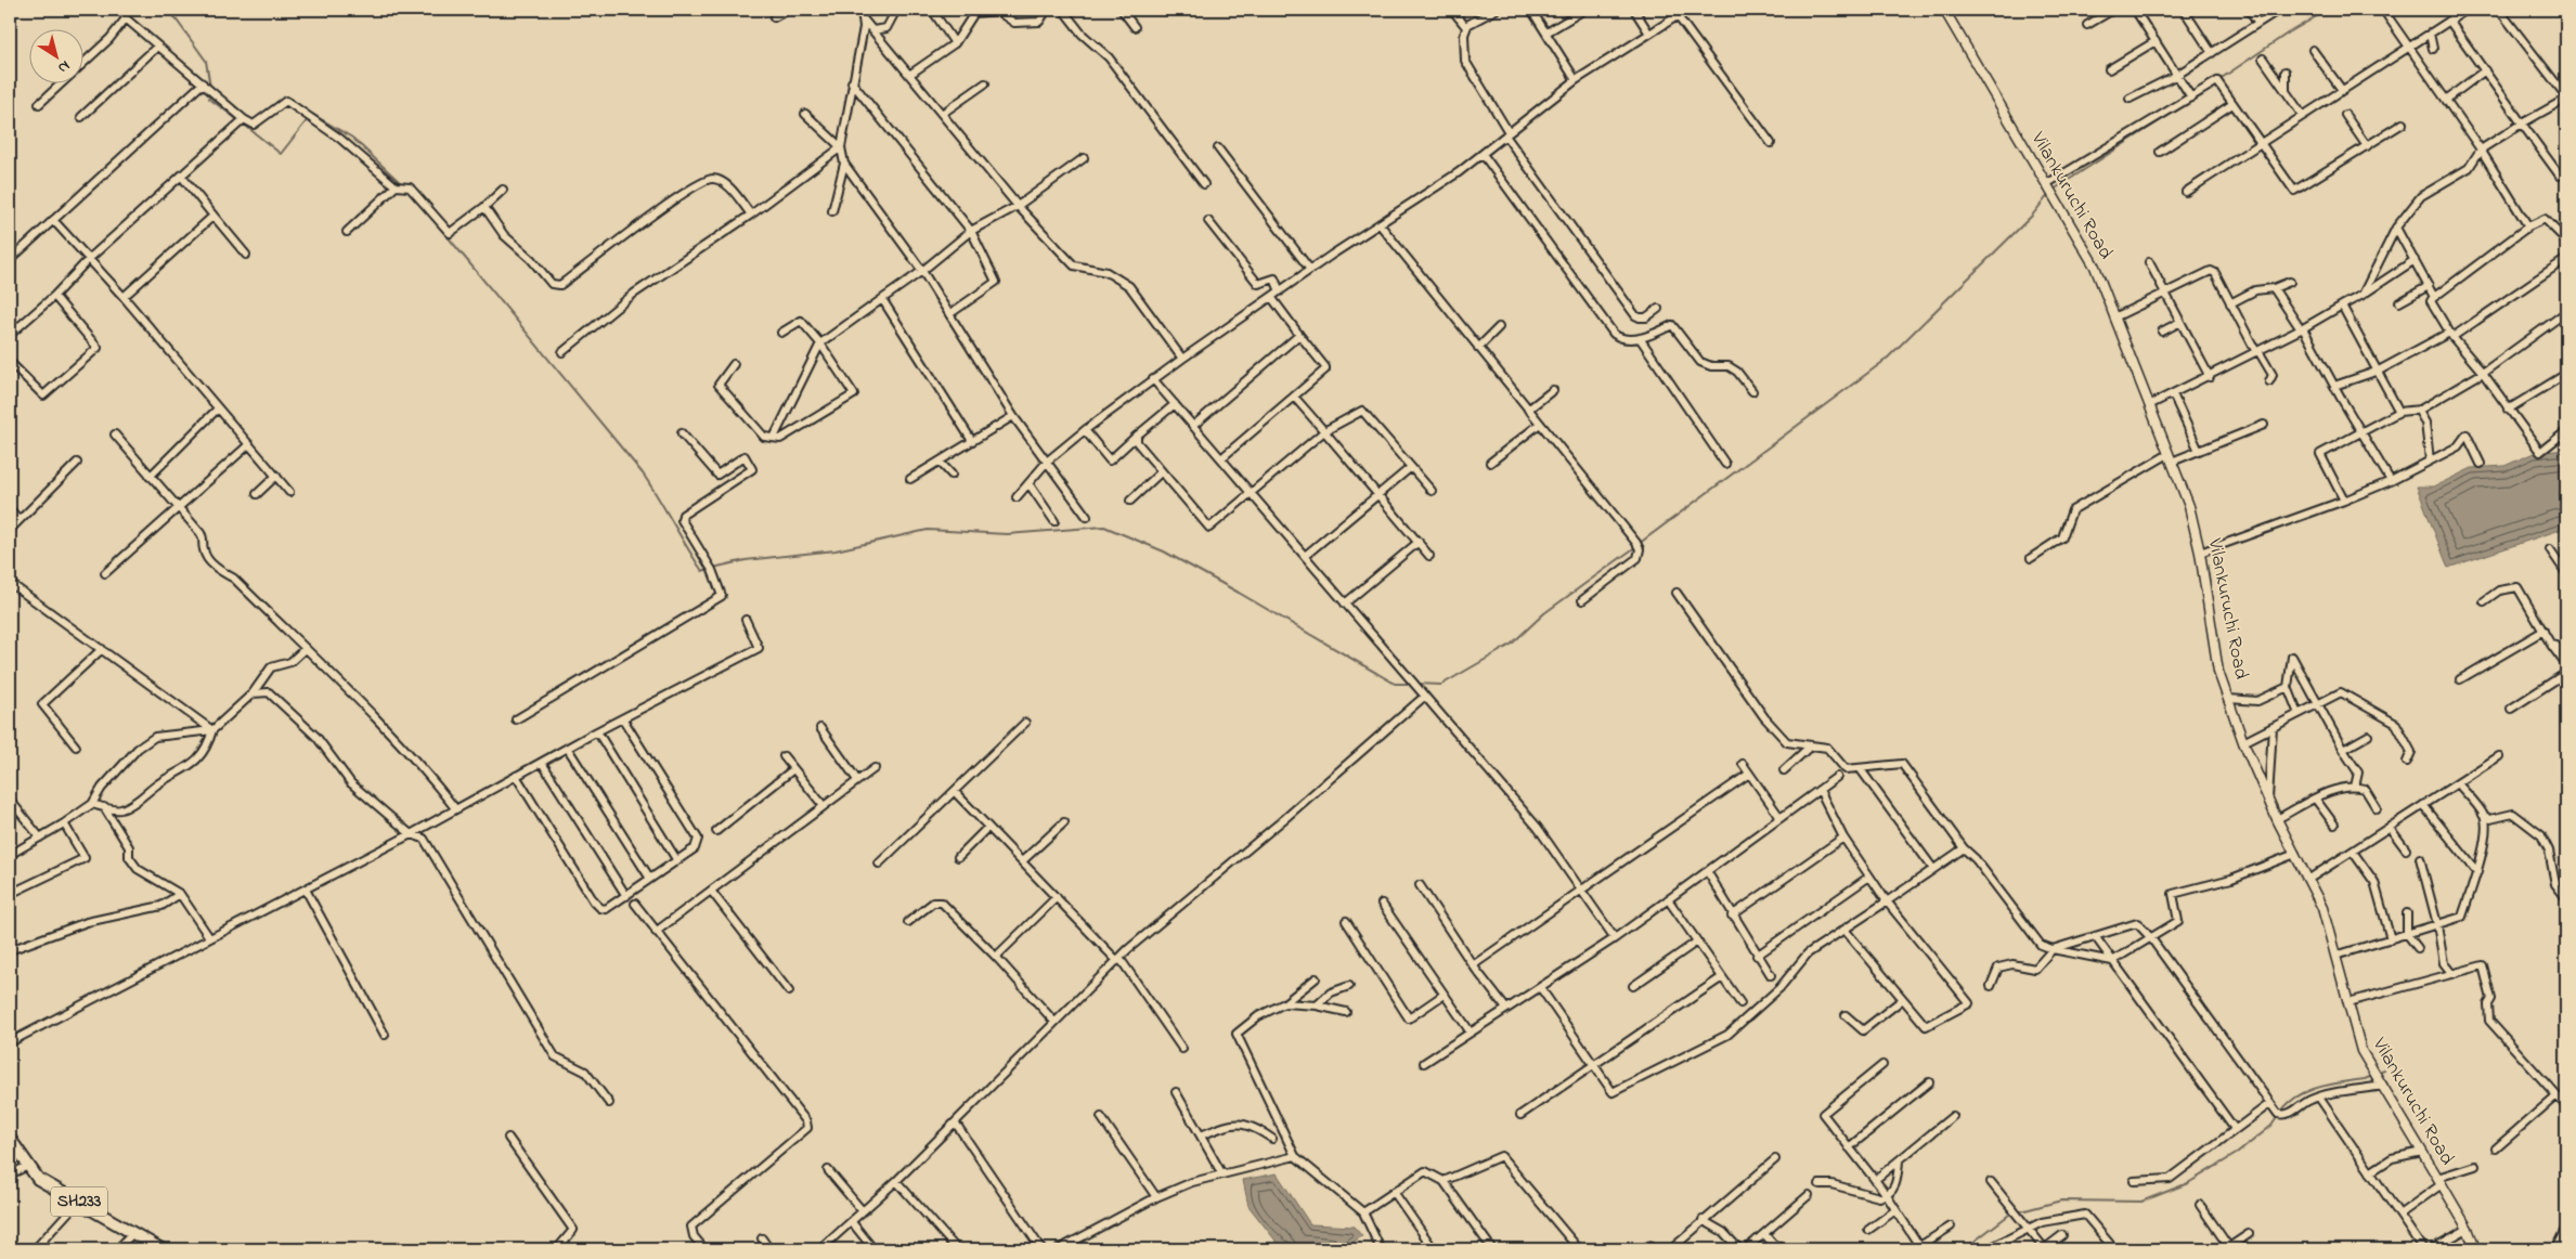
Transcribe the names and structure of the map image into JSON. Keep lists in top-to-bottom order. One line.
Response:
{"streets":{"main road":["SH233"],"street":["Vilankuruchi Road"]},"north":"bottom right"}
